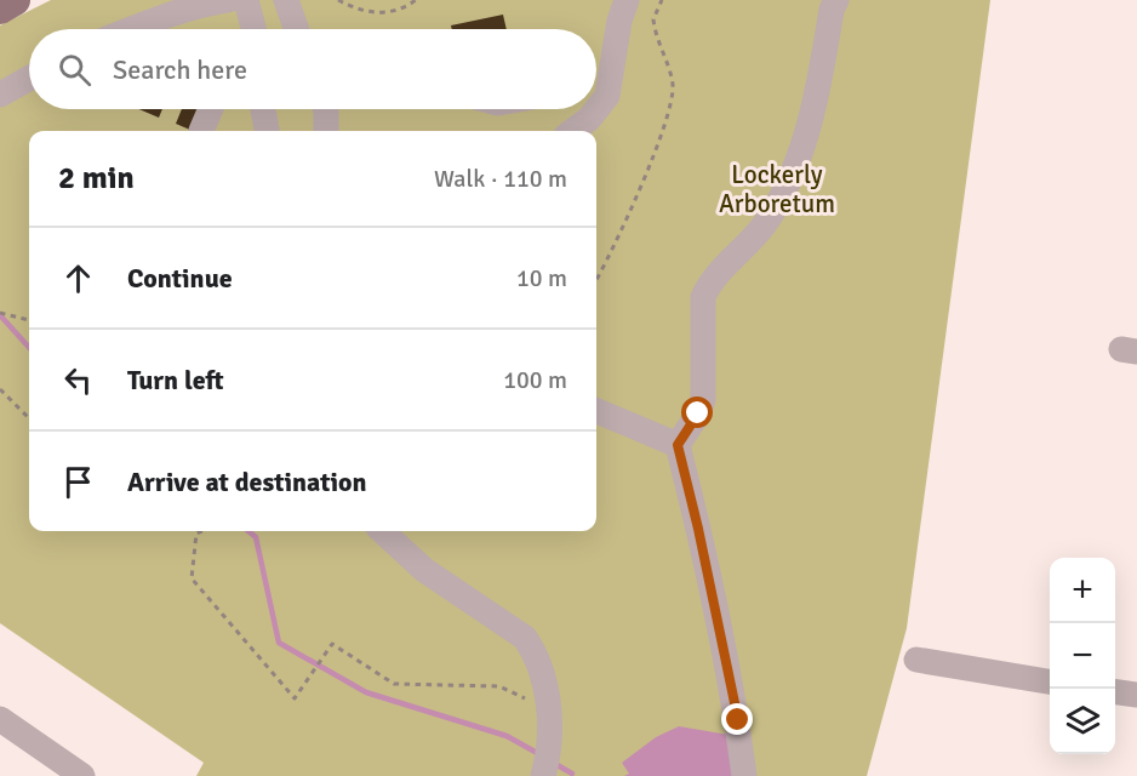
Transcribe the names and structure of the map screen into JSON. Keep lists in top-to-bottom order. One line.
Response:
{"parks":["Lockerly Arboretum"],"page":{"search":"Search here","heading":["2 min","Walk · 110 m"],"list":[["Continue","10 m"],["Turn left","100 m"],"Arrive at destination"],"map_buttons":["+","−"]}}
